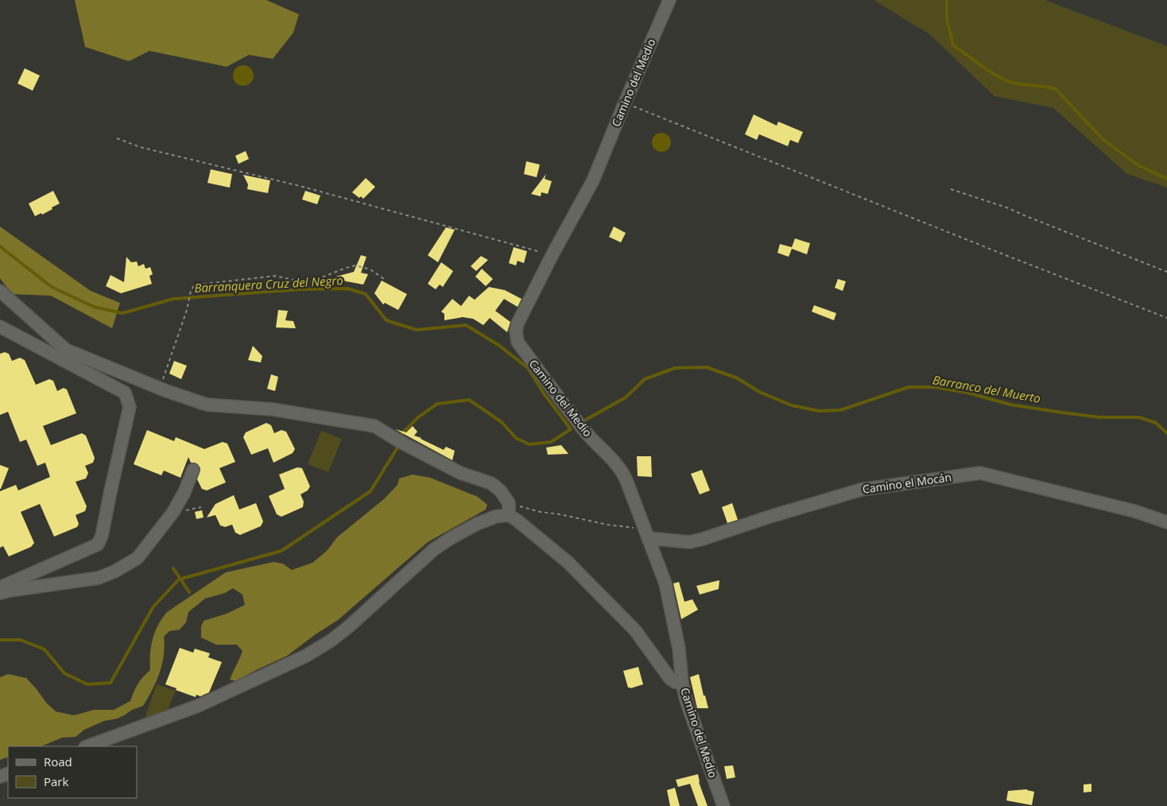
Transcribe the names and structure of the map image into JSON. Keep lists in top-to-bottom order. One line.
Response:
{"streets":{"street":["Camino del Medio","Camino el Mocán"]},"crossings":[["Camino del Medio","Camino el Mocán"]],"water":["Barranquera Cruz del Negro","Barranco del Muerto"],"legend":["Road","Park"]}
